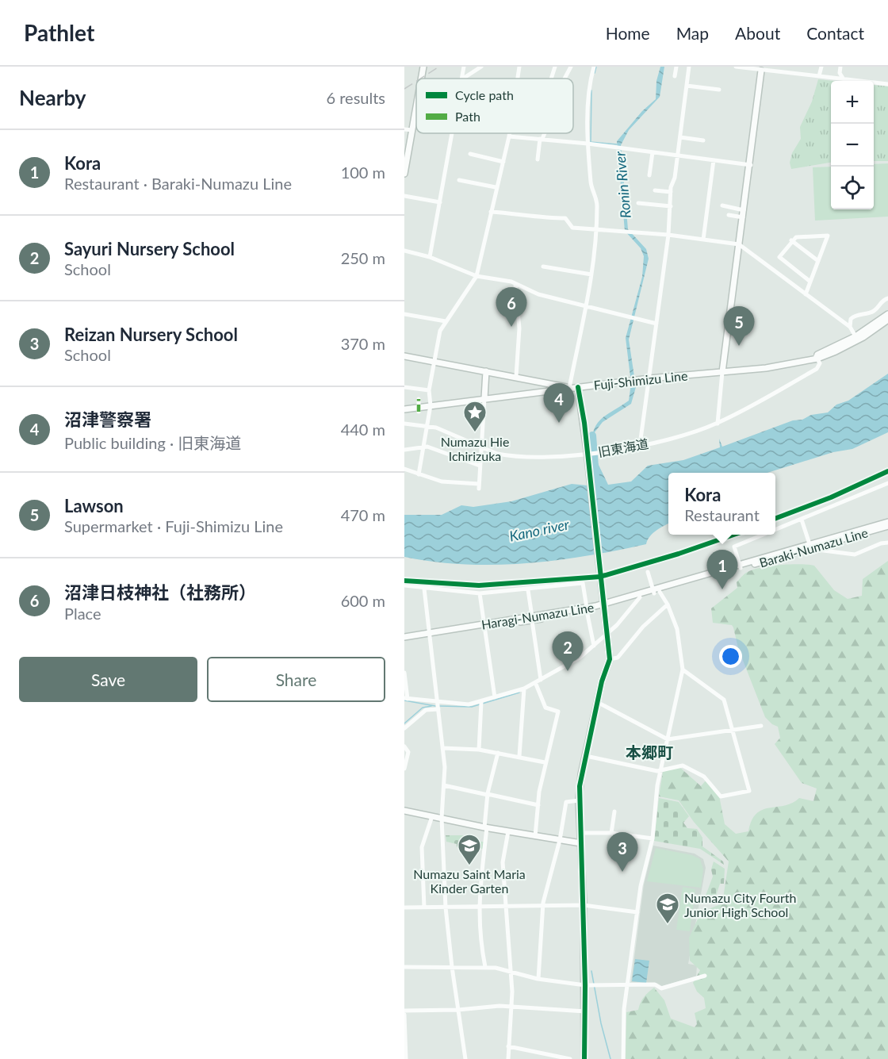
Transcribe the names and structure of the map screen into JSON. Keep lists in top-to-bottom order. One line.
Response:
{"streets":{"street":["Fuji-Shimizu Line","旧東海道","Baraki-Numazu Line","Haragi-Numazu Line"]},"crossings":[["Fuji-Shimizu Line","旧東海道"],["Baraki-Numazu Line","Haragi-Numazu Line"]],"districts":["本郷町"],"water":["Ronin River","Kano river"],"places":{"place":["Numazu Hie Ichirizuka"],"school or university":["Numazu Saint Maria Kinder Garten","Numazu City Fourth Junior High School"]},"legend":["Cycle path","Path"],"page":{"header":"Pathlet","nav":["Home","Map","About","Contact"],"heading":["Nearby","6 results"],"map_buttons":["+","−"],"list":[{"mark":"1","name":"Kora","note":"Restaurant · Baraki-Numazu Line","value":"100 m"},{"mark":"2","name":"Sayuri Nursery School","note":"School","value":"250 m"},{"mark":"3","name":"Reizan Nursery School","note":"School","value":"370 m"},{"mark":"4","name":"沼津警察署","note":"Public building · 旧東海道","value":"440 m"},{"mark":"5","name":"Lawson","note":"Supermarket · Fuji-Shimizu Line","value":"470 m"},{"mark":"6","name":"沼津日枝神社（社務所）","note":"Place","value":"600 m"}],"pins":["6","5","4","1","2","3"],"popup":["Kora","Restaurant"],"buttons":["Save","Share"]}}
